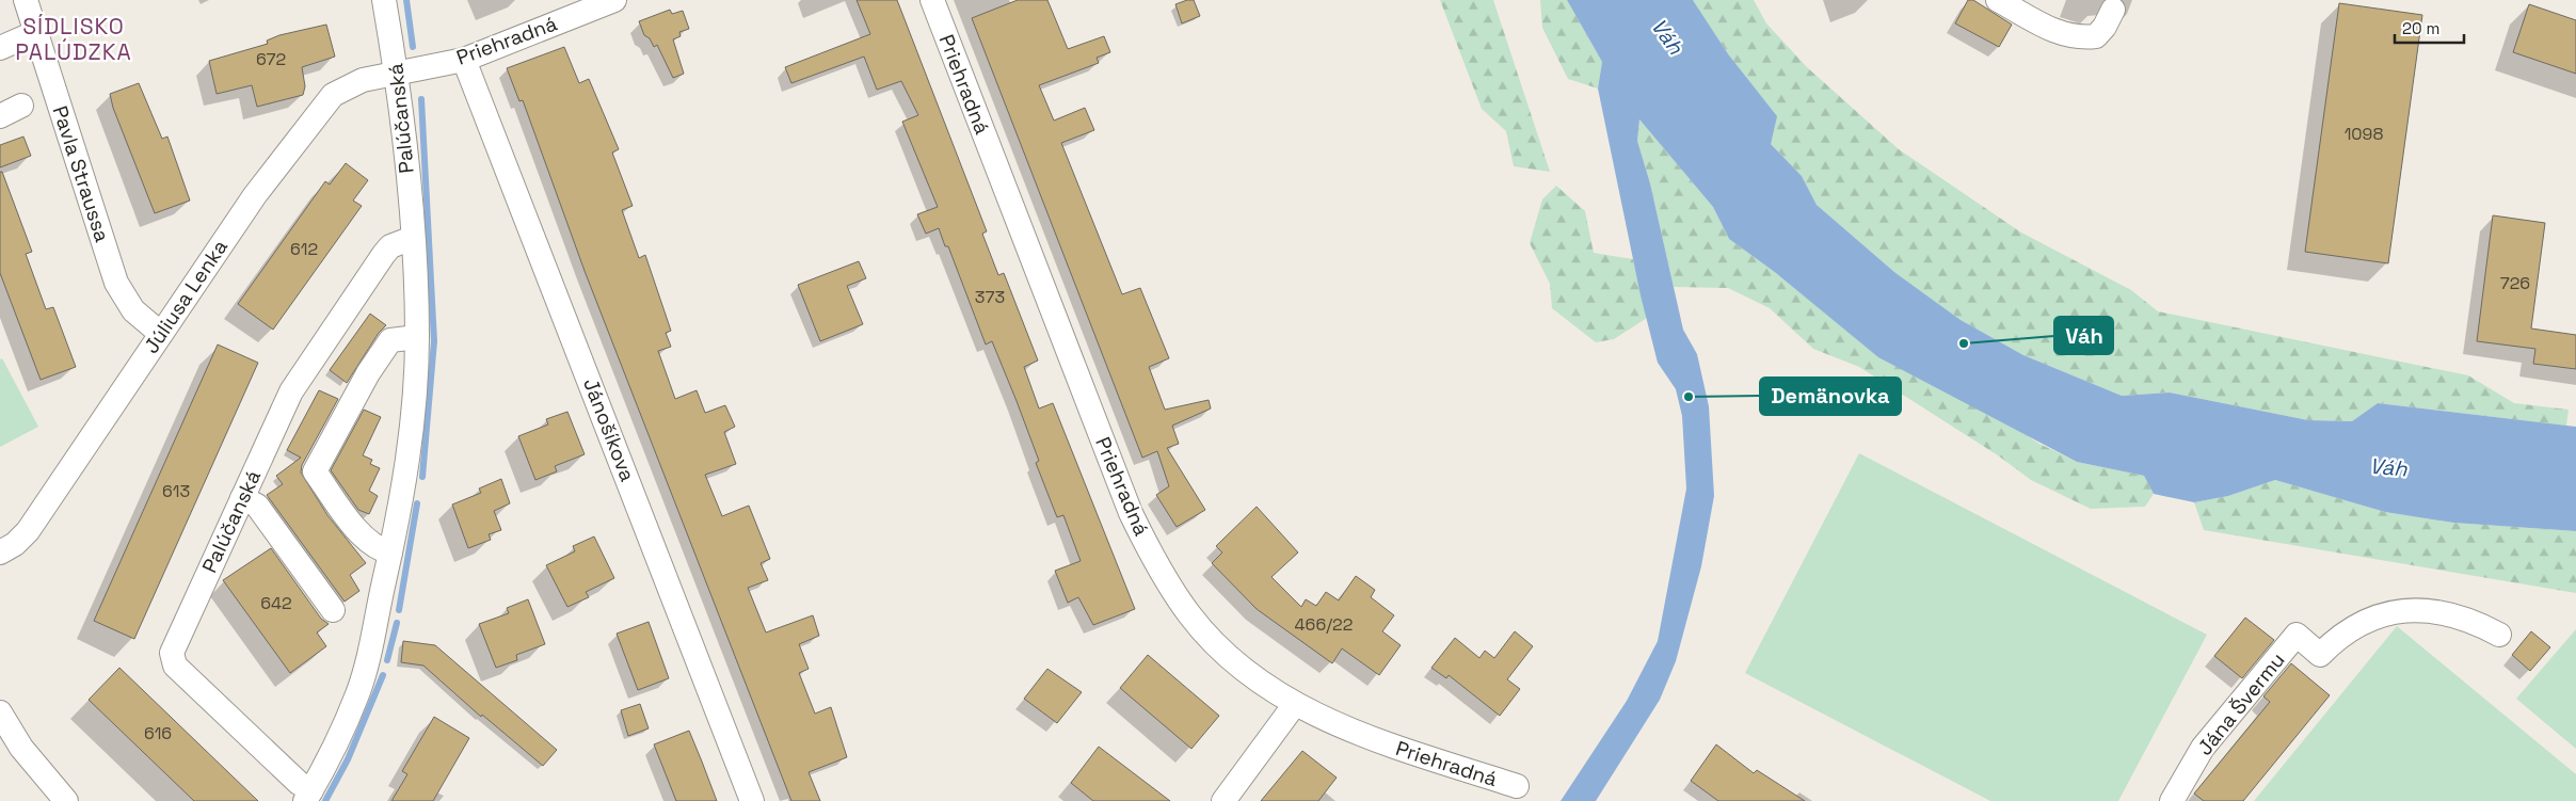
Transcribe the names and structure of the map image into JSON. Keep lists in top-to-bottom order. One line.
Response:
{"streets":{"street":["Priehradná","Palúčanská","Pavla Straussa","Júliusa Lenka","Jánošíkova","Jána Švermu"]},"crossings":[["Priehradná","Palúčanská"],["Priehradná","Júliusa Lenka"],["Priehradná","Jánošíkova"],["Palúčanská","Júliusa Lenka"],["Pavla Straussa","Júliusa Lenka"]],"districts":["SÍDLISKO PALÚDZKA"],"water":["Váh"],"places":["Váh","Demänovka"],"house_numbers":["672","1098","612","726","373","613","642","466/22","616"],"scale_bar":"20 m"}
